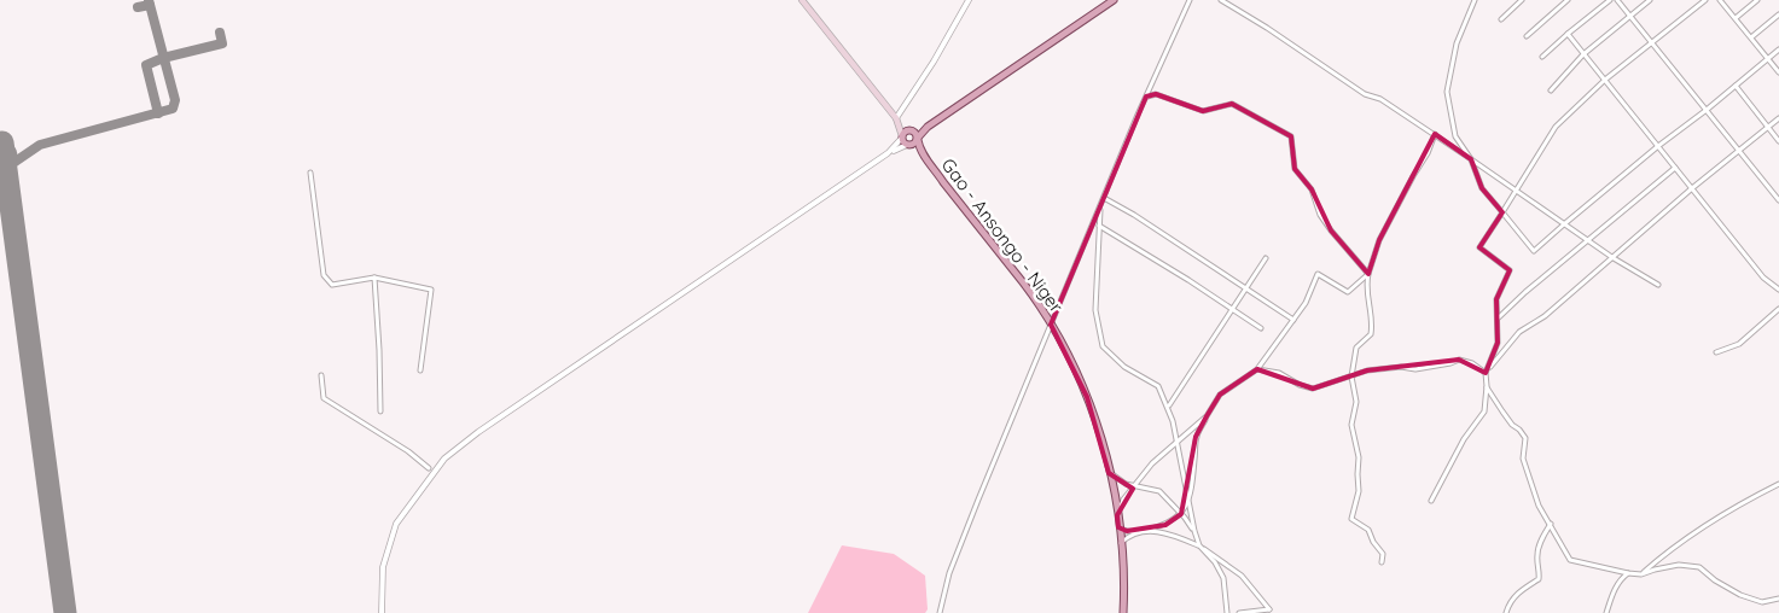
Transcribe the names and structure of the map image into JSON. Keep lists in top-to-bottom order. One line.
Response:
{"streets":{"main road":["Gao - Ansongo - Niger"]}}
